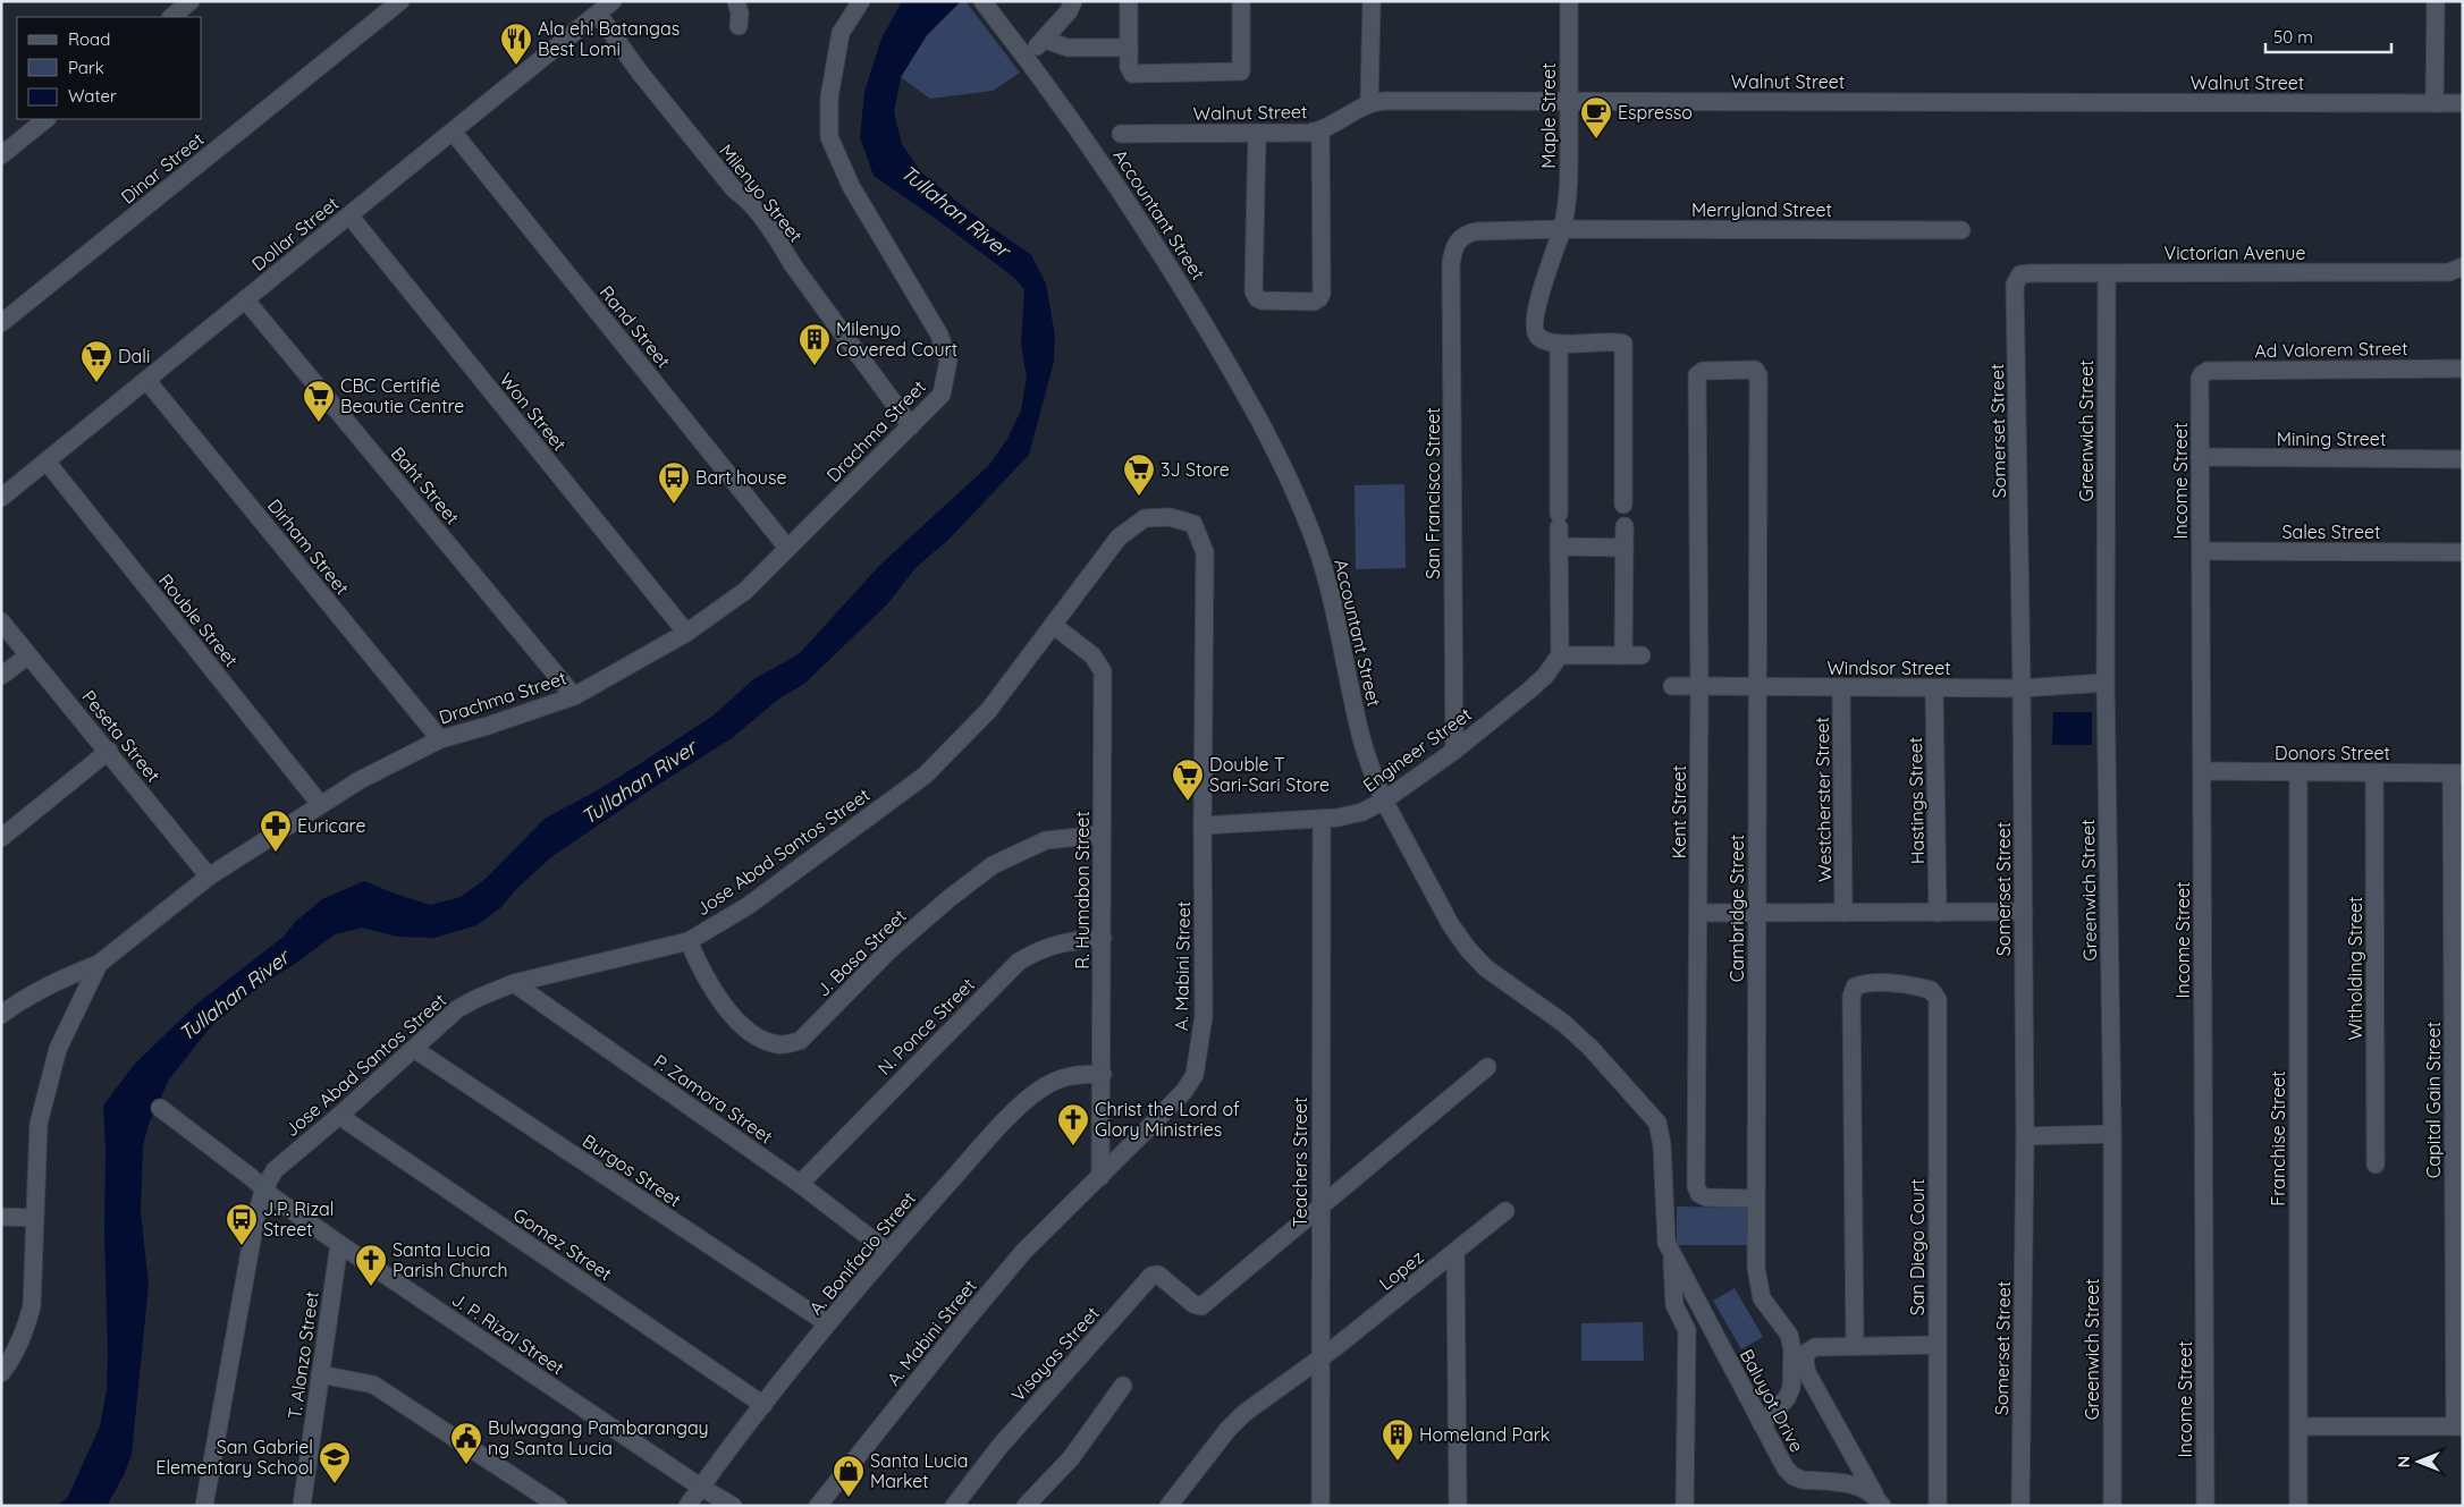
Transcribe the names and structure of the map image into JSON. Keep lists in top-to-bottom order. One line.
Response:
{"streets":{"street":["Walnut Street","Maple Street","Dinar Street","Milenyo Street","Merryland Street","Accountant Street","Dollar Street","Victorian Avenue","Rand Street","Ad Valorem Street","Won Street","Drachma Street","Somerset Street","Greenwich Street","Mining Street","Income Street","Baht Street","San Francisco Street","Sales Street","Dirham Street","Rouble Street","Windsor Street","Peseta Street","Engineer Street","Donors Street","Westcherster Street","Hastings Street","Kent Street","Jose Abad Santos Street","R. Humabon Street","Cambridge Street","J. Basa Street","A. Mabini Street","Witholding Street","N. Ponce Street","P. Zamora Street","Capital Gain Street","Franchise Street","Teachers Street","Burgos Street","Gomez Street","San Diego Court","A. Bonifacio Street","Lopez","J. P. Rizal Street","Visayas Street","T. Alonzo Street","Baluyot Drive"]},"crossings":[["Walnut Street","Maple Street"],["Maple Street","Merryland Street"],["Milenyo Street","Dollar Street"],["Milenyo Street","Drachma Street"],["Merryland Street","San Francisco Street"],["Accountant Street","Engineer Street"],["Accountant Street","Baluyot Drive"],["Dollar Street","Rand Street"],["Dollar Street","Won Street"],["Dollar Street","Baht Street"],["Dollar Street","Dirham Street"],["Dollar Street","Rouble Street"],["Victorian Avenue","Somerset Street"],["Victorian Avenue","Greenwich Street"],["Rand Street","Drachma Street"],["Ad Valorem Street","Income Street"],["Won Street","Drachma Street"],["Drachma Street","Baht Street"],["Drachma Street","Dirham Street"],["Drachma Street","Rouble Street"],["Drachma Street","Peseta Street"],["Somerset Street","Windsor Street"],["Greenwich Street","Windsor Street"],["Mining Street","Income Street"],["Income Street","Sales Street"],["Income Street","Donors Street"],["San Francisco Street","Engineer Street"],["Windsor Street","Westcherster Street"],["Windsor Street","Hastings Street"],["Windsor Street","Kent Street"],["Windsor Street","Cambridge Street"],["Engineer Street","A. Mabini Street"],["Engineer Street","Teachers Street"],["Donors Street","Witholding Street"],["Donors Street","Capital Gain Street"],["Donors Street","Franchise Street"],["Kent Street","Cambridge Street"],["Jose Abad Santos Street","R. Humabon Street"],["Jose Abad Santos Street","J. Basa Street"],["Jose Abad Santos Street","A. Mabini Street"],["Jose Abad Santos Street","P. Zamora Street"],["Jose Abad Santos Street","Burgos Street"],["Jose Abad Santos Street","Gomez Street"],["Jose Abad Santos Street","J. P. Rizal Street"],["R. Humabon Street","J. Basa Street"],["R. Humabon Street","A. Mabini Street"],["R. Humabon Street","N. Ponce Street"],["R. Humabon Street","A. Bonifacio Street"],["Cambridge Street","Baluyot Drive"],["N. Ponce Street","P. Zamora Street"],["P. Zamora Street","A. Bonifacio Street"],["Teachers Street","Lopez"],["Teachers Street","Visayas Street"],["Burgos Street","A. Bonifacio Street"],["Gomez Street","A. Bonifacio Street"],["A. Bonifacio Street","J. P. Rizal Street"],["J. P. Rizal Street","T. Alonzo Street"]],"water":["Tullahan River"],"places":{"restaurant":["Ala eh! Batangas Best Lomi"],"cafe":["Espresso"],"building":["Milenyo Covered Court","Homeland Park"],"supermarket":["Dali","CBC Certifié Beautie Centre","3J Store","Double T Sari-Sari Store"],"bus stop":["Bart house","J.P. Rizal Street"],"pharmacy":["Euricare"],"church":["Christ the Lord of Glory Ministries","Santa Lucia Parish Church"],"public building":["Bulwagang Pambarangay ng Santa Lucia"],"school or university":["San Gabriel Elementary School"],"shop":["Santa Lucia Market"]},"legend":["Road","Park","Water"],"scale_bar":"50 m","north":"left"}
